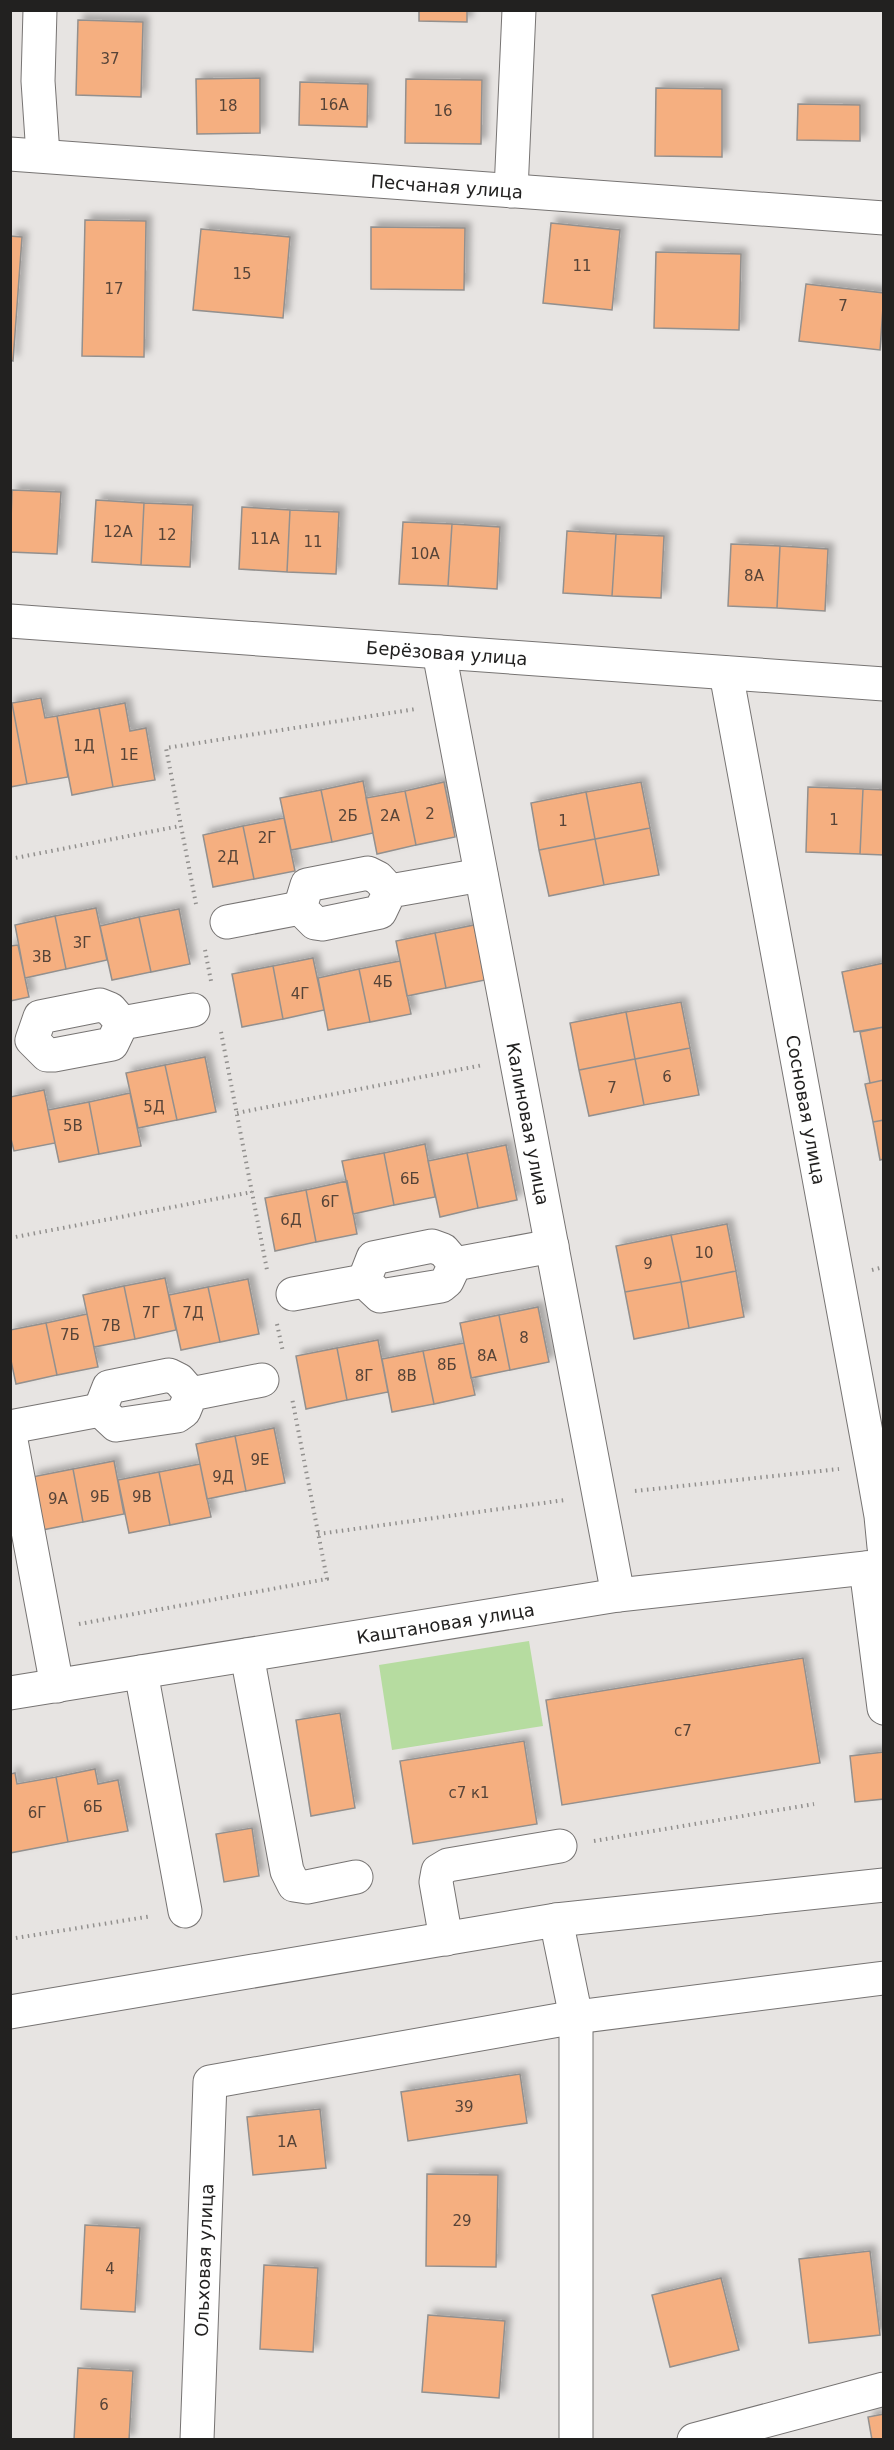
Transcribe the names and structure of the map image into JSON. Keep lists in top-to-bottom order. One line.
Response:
{"streets":{"street":["Песчаная улица","Берёзовая улица","Сосновая улица","Калиновая улица","Каштановая улица","Ольховая улица"]},"crossings":[["Берёзовая улица","Сосновая улица"],["Берёзовая улица","Калиновая улица"],["Сосновая улица","Каштановая улица"],["Калиновая улица","Каштановая улица"]],"house_numbers":["37","16А","18","16","11","15","17","7","12А","12","11А","11","10А","8А","1Д","1Е","2","2Б","2А","1","1","2Г","2Д","3Г","3В","4Б","4Г","6","7","5Д","5В","6Б","6Г","6Д","10","9","7Г","7Д","7В","7Б","8","8А","8Б","8Г","8В","9Е","9Д","9Б","9В","9А","с7","с7 к1","6Б","6Г","39","1А","29","4","6"]}
